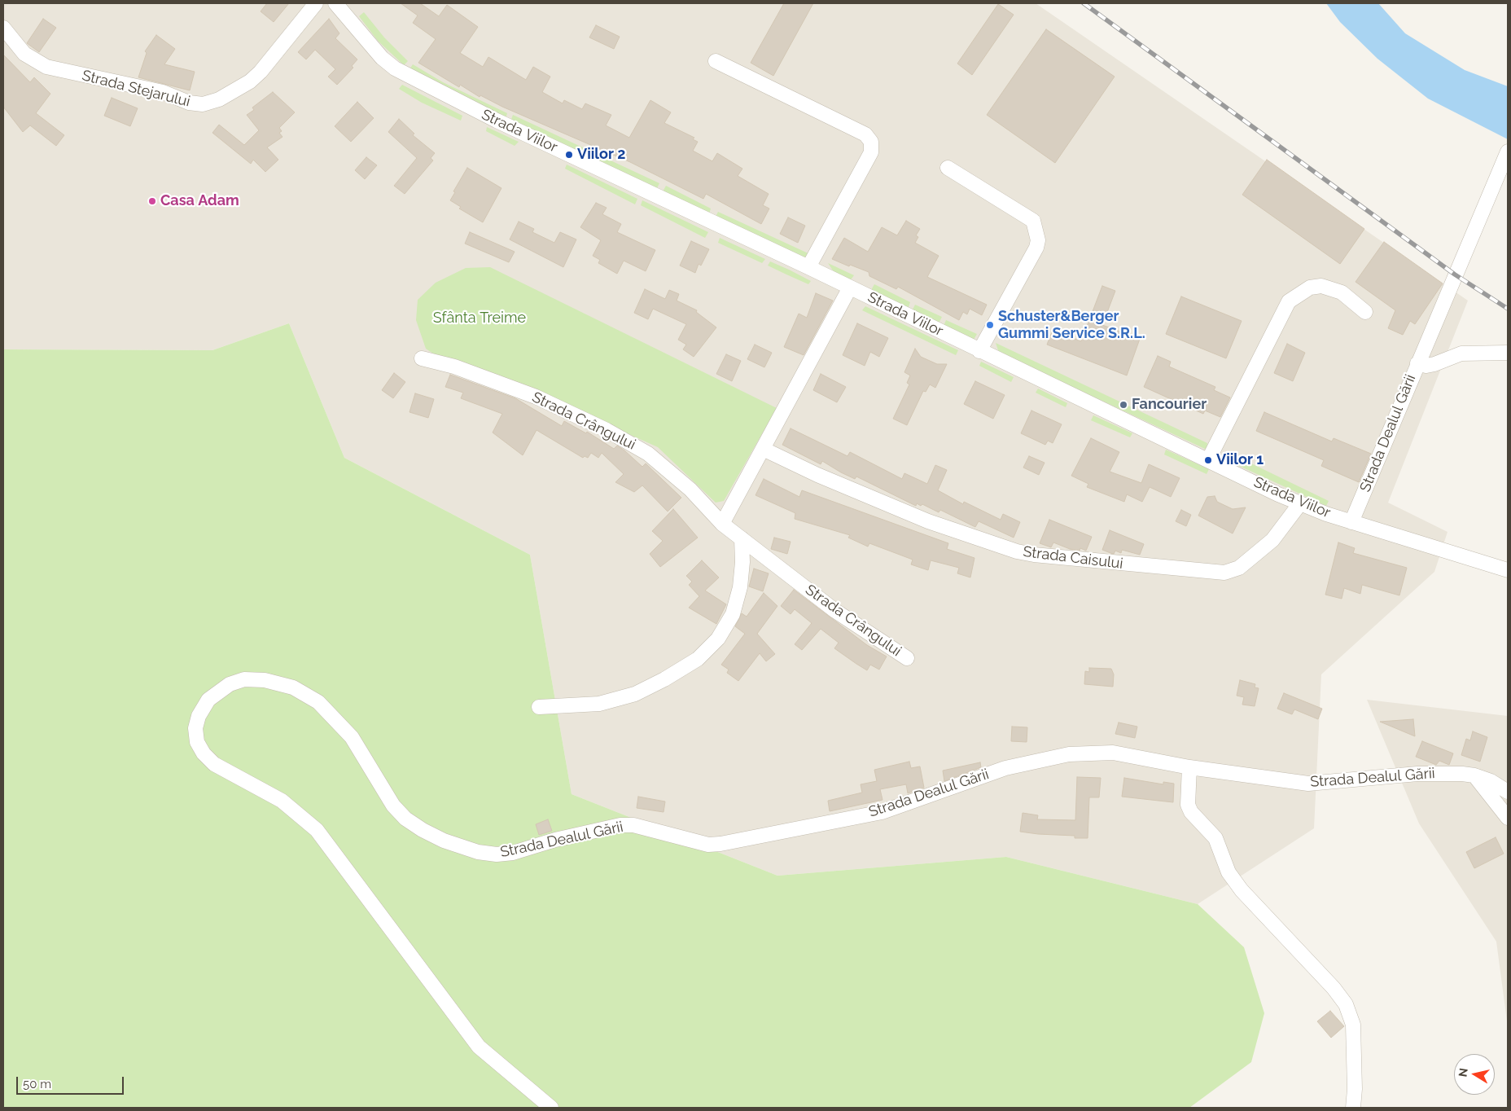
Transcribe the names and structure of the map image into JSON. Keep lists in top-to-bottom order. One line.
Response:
{"streets":{"street":["Strada Stejarului","Strada Viilor","Strada Crângului","Strada Dealul Gării","Strada Caisului"]},"crossings":[["Strada Viilor","Strada Dealul Gării"],["Strada Viilor","Strada Caisului"]],"parks":["Sfânta Treime"],"places":["Viilor 2","Casa Adam","Schuster&Berger Gummi Service S.R.L.","Fancourier","Viilor 1"],"scale_bar":"50 m","north":"left"}
